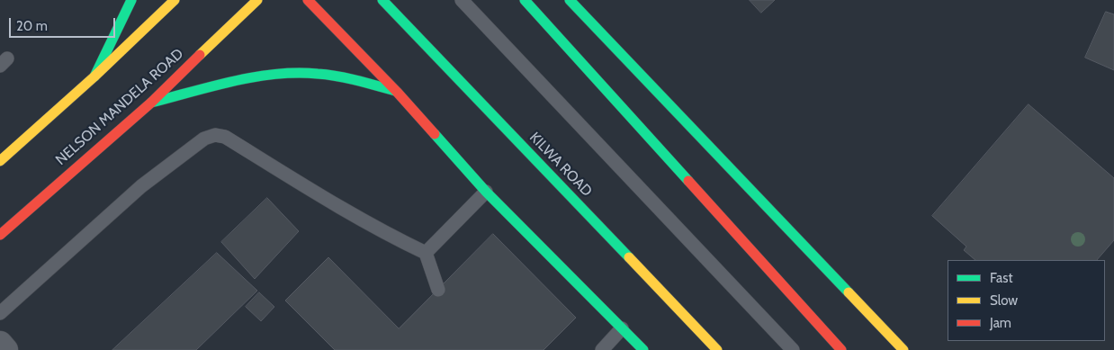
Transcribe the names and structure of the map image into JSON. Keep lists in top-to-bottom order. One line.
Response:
{"streets":{"main road":["NELSON MANDELA ROAD","KILWA ROAD"]},"legend":["Fast","Slow","Jam"],"scale_bar":"20 m"}
